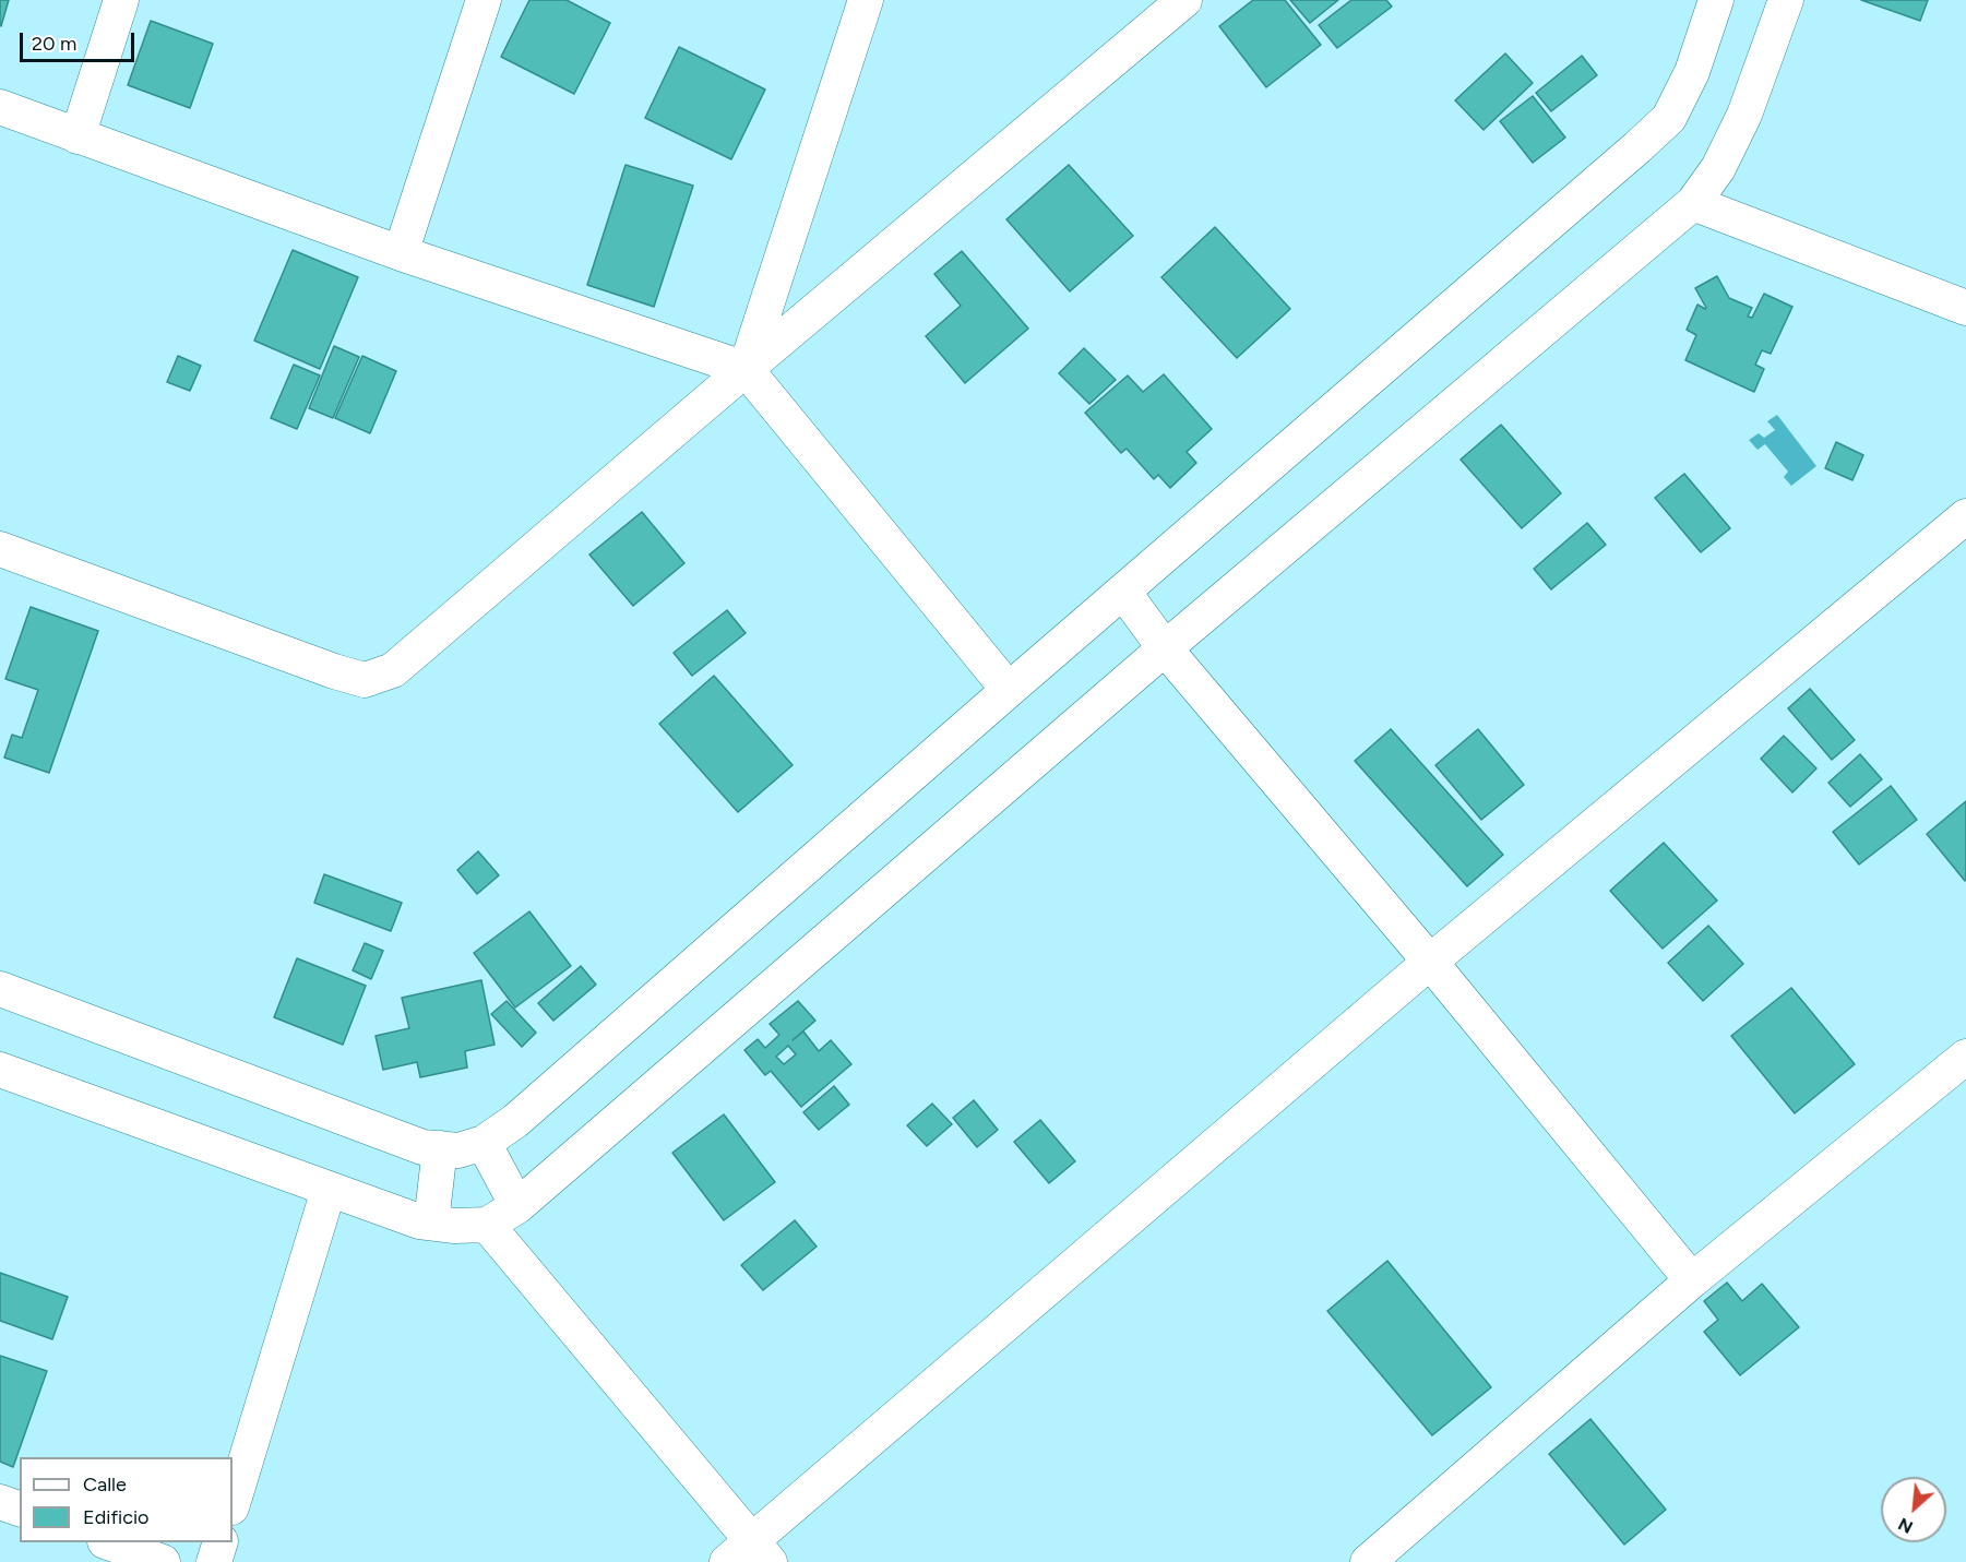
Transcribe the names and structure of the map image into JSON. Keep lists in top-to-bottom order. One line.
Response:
{"legend":["Calle","Edificio"],"scale_bar":"20 m","north":"bottom left"}
